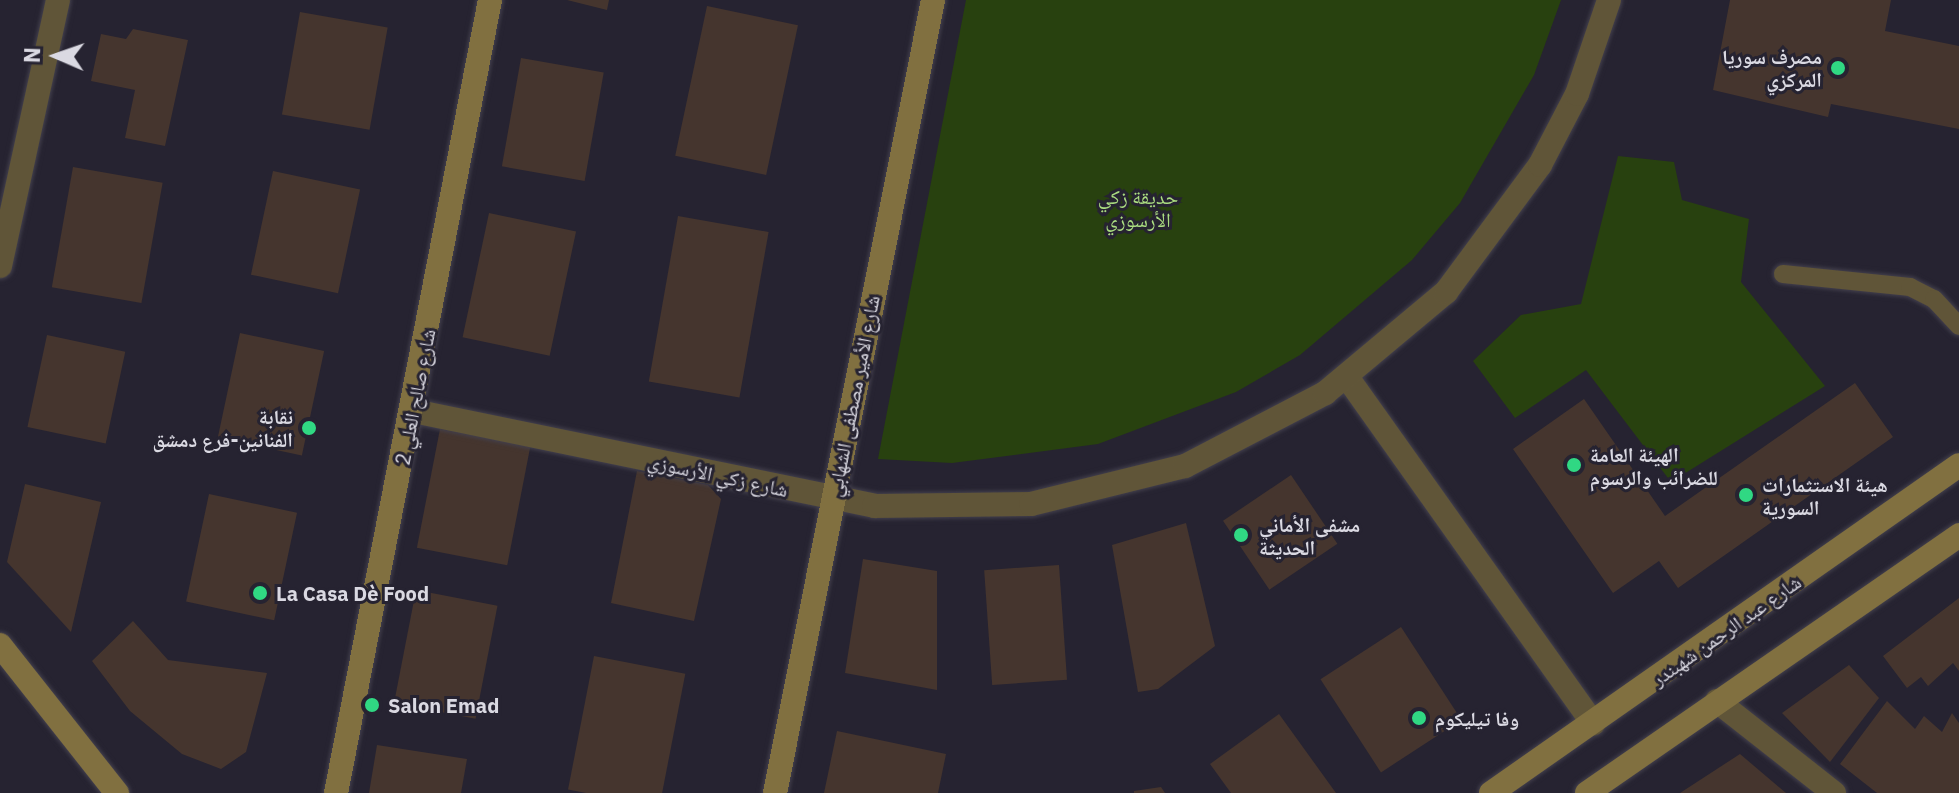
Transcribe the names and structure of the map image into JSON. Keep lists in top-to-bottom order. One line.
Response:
{"streets":{"main road":["شارع الأمير مصطفى الشهابي","شارع صالح العلي 2","شارع عبد الرحمن شهبندر"],"street":["شارع زكي الأرسوزي"]},"crossings":[["شارع الأمير مصطفى الشهابي","شارع زكي الأرسوزي"],["شارع صالح العلي 2","شارع زكي الأرسوزي"]],"parks":["حديقة زكي الأرسوزي"],"places":["مصرف سوريا المركزي","نقابة الفنانين-فرع دمشق","الهيئة العامة للضرائب والرسوم","هيئة الاستثمارات السورية","مشفى الأماني الحديثة","La Casa Dè Food","Salon Emad","وفا تيليكوم"],"north":"left"}
